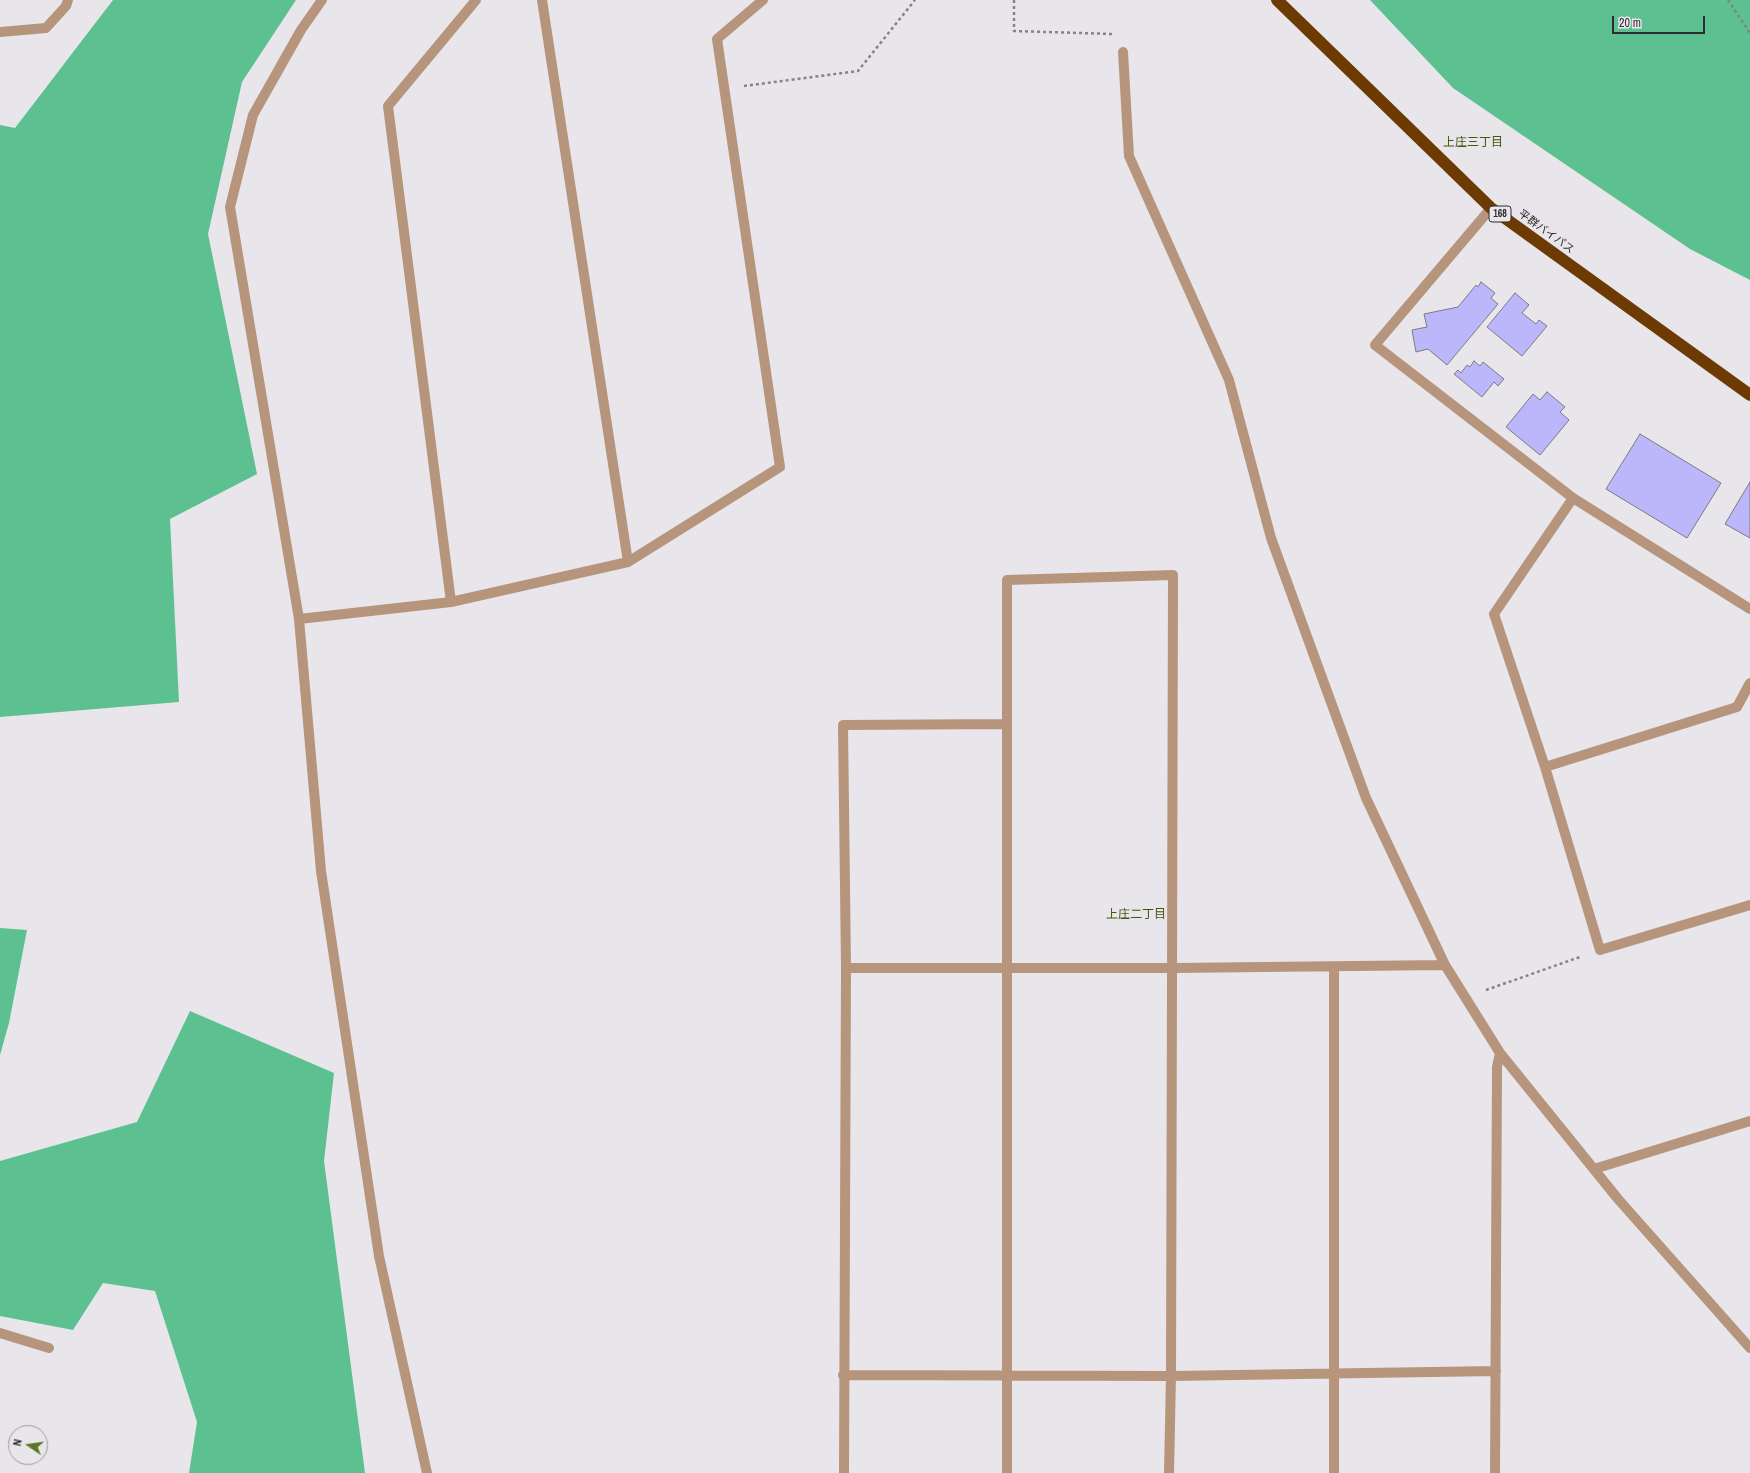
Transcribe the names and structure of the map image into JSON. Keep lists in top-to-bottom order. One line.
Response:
{"streets":{"highway":["168","平群バイパス"]},"districts":["上庄三丁目","上庄二丁目"],"scale_bar":"20 m","north":"left"}
